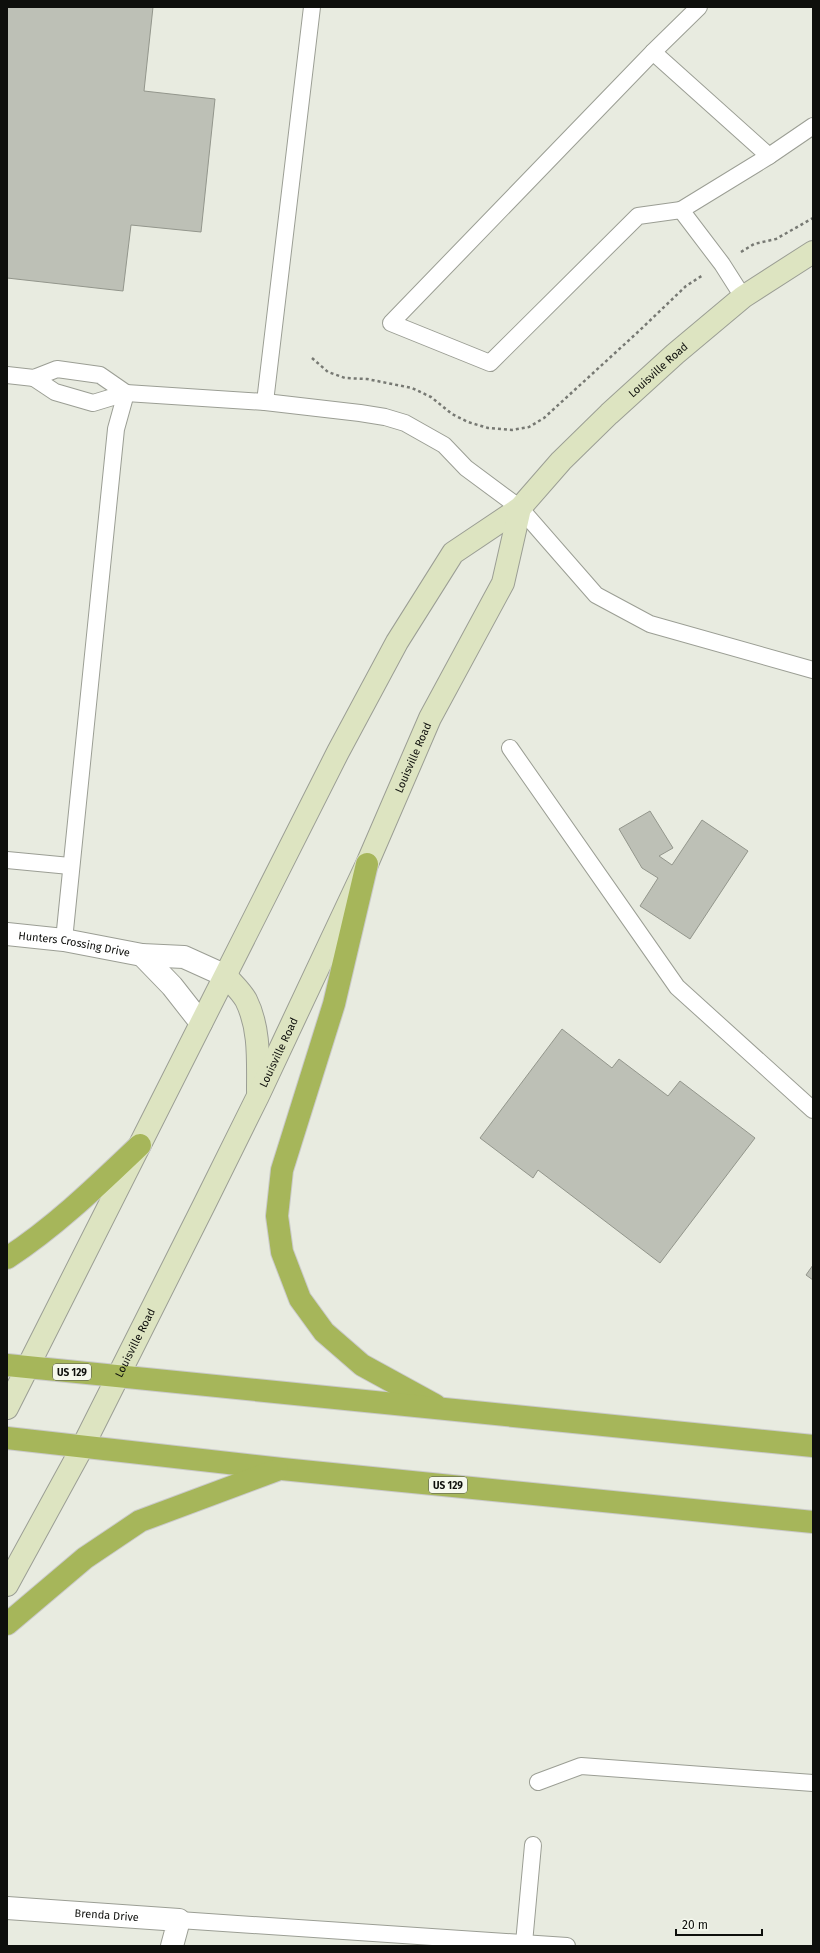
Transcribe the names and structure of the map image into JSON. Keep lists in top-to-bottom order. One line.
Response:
{"streets":{"highway":["US 129"],"main road":["Louisville Road"],"street":["Hunters Crossing Drive","Brenda Drive"]},"crossings":[["Louisville Road","Hunters Crossing Drive"],["Louisville Road","US 129"]],"scale_bar":"20 m"}
